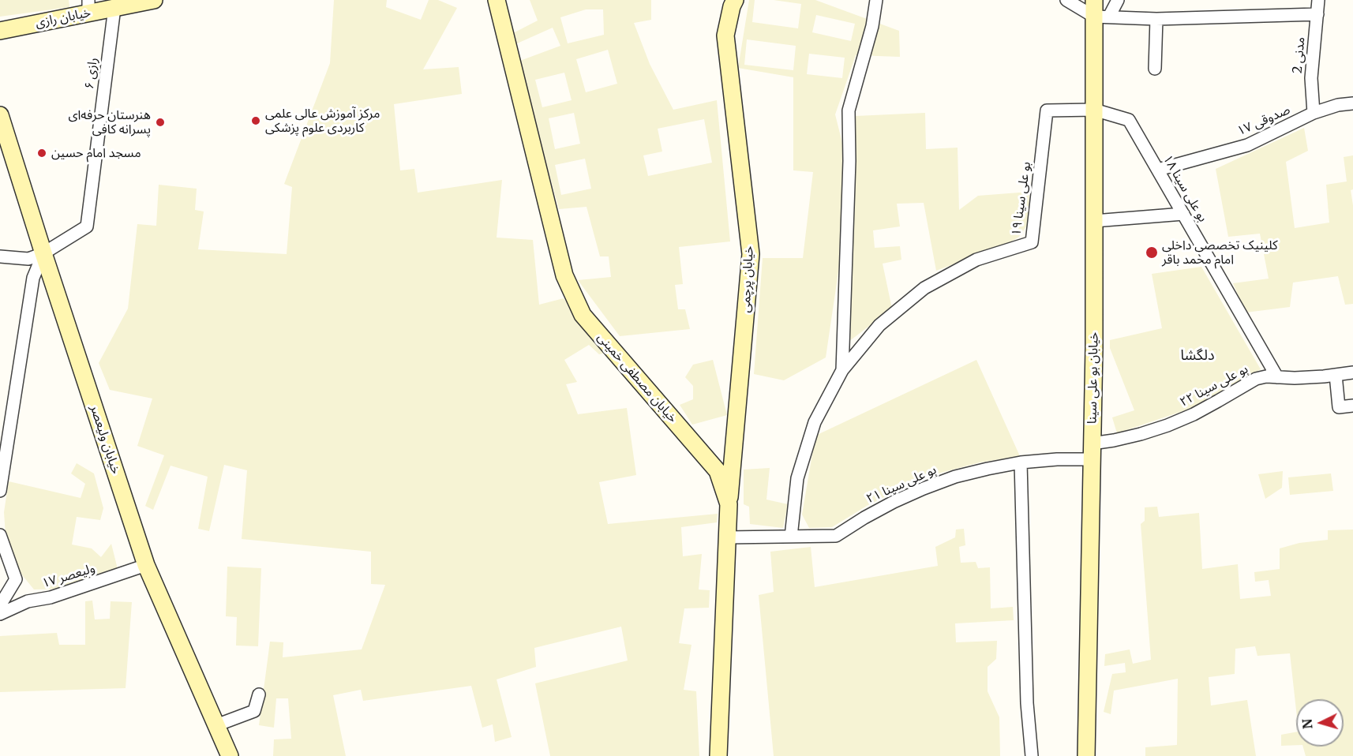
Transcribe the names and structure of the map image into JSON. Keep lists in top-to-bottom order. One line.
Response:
{"streets":{"street":["خیابان رازی","مدنی 2","رازی ۶","صدوقی ۱۷","بو علی سینا ۱۸","بو علی سینا ۱۹","خیابان پرچمی","خیابان مصطفی خمینی","خیابان بو علی سینا","بو علی سینا ۲۲","خیابان ولیعصر","بو علی سینا ۲۱","ولیعصر ۱۷"]},"crossings":[["خیابان رازی","رازی ۶"],["مدنی 2","صدوقی ۱۷"],["رازی ۶","خیابان ولیعصر"],["صدوقی ۱۷","بو علی سینا ۱۸"],["بو علی سینا ۱۸","بو علی سینا ۱۹"],["بو علی سینا ۱۸","خیابان بو علی سینا"],["بو علی سینا ۱۸","بو علی سینا ۲۲"],["بو علی سینا ۱۹","خیابان بو علی سینا"],["بو علی سینا ۱۹","بو علی سینا ۲۱"],["خیابان پرچمی","خیابان مصطفی خمینی"],["خیابان مصطفی خمینی","بو علی سینا ۲۱"],["خیابان بو علی سینا","بو علی سینا ۲۲"],["خیابان بو علی سینا","بو علی سینا ۲۱"],["بو علی سینا ۲۲","بو علی سینا ۲۱"],["خیابان ولیعصر","ولیعصر ۱۷"]],"districts":["دلگشا"],"places":["مرکز آموزش عالی علمی کاربردی علوم پزشکی","هنرستان حرفه‌ای پسرانه کافی","مسجد امام حسین","کلینیک تخصصی داخلی امام محمد باقر"],"north":"left"}
